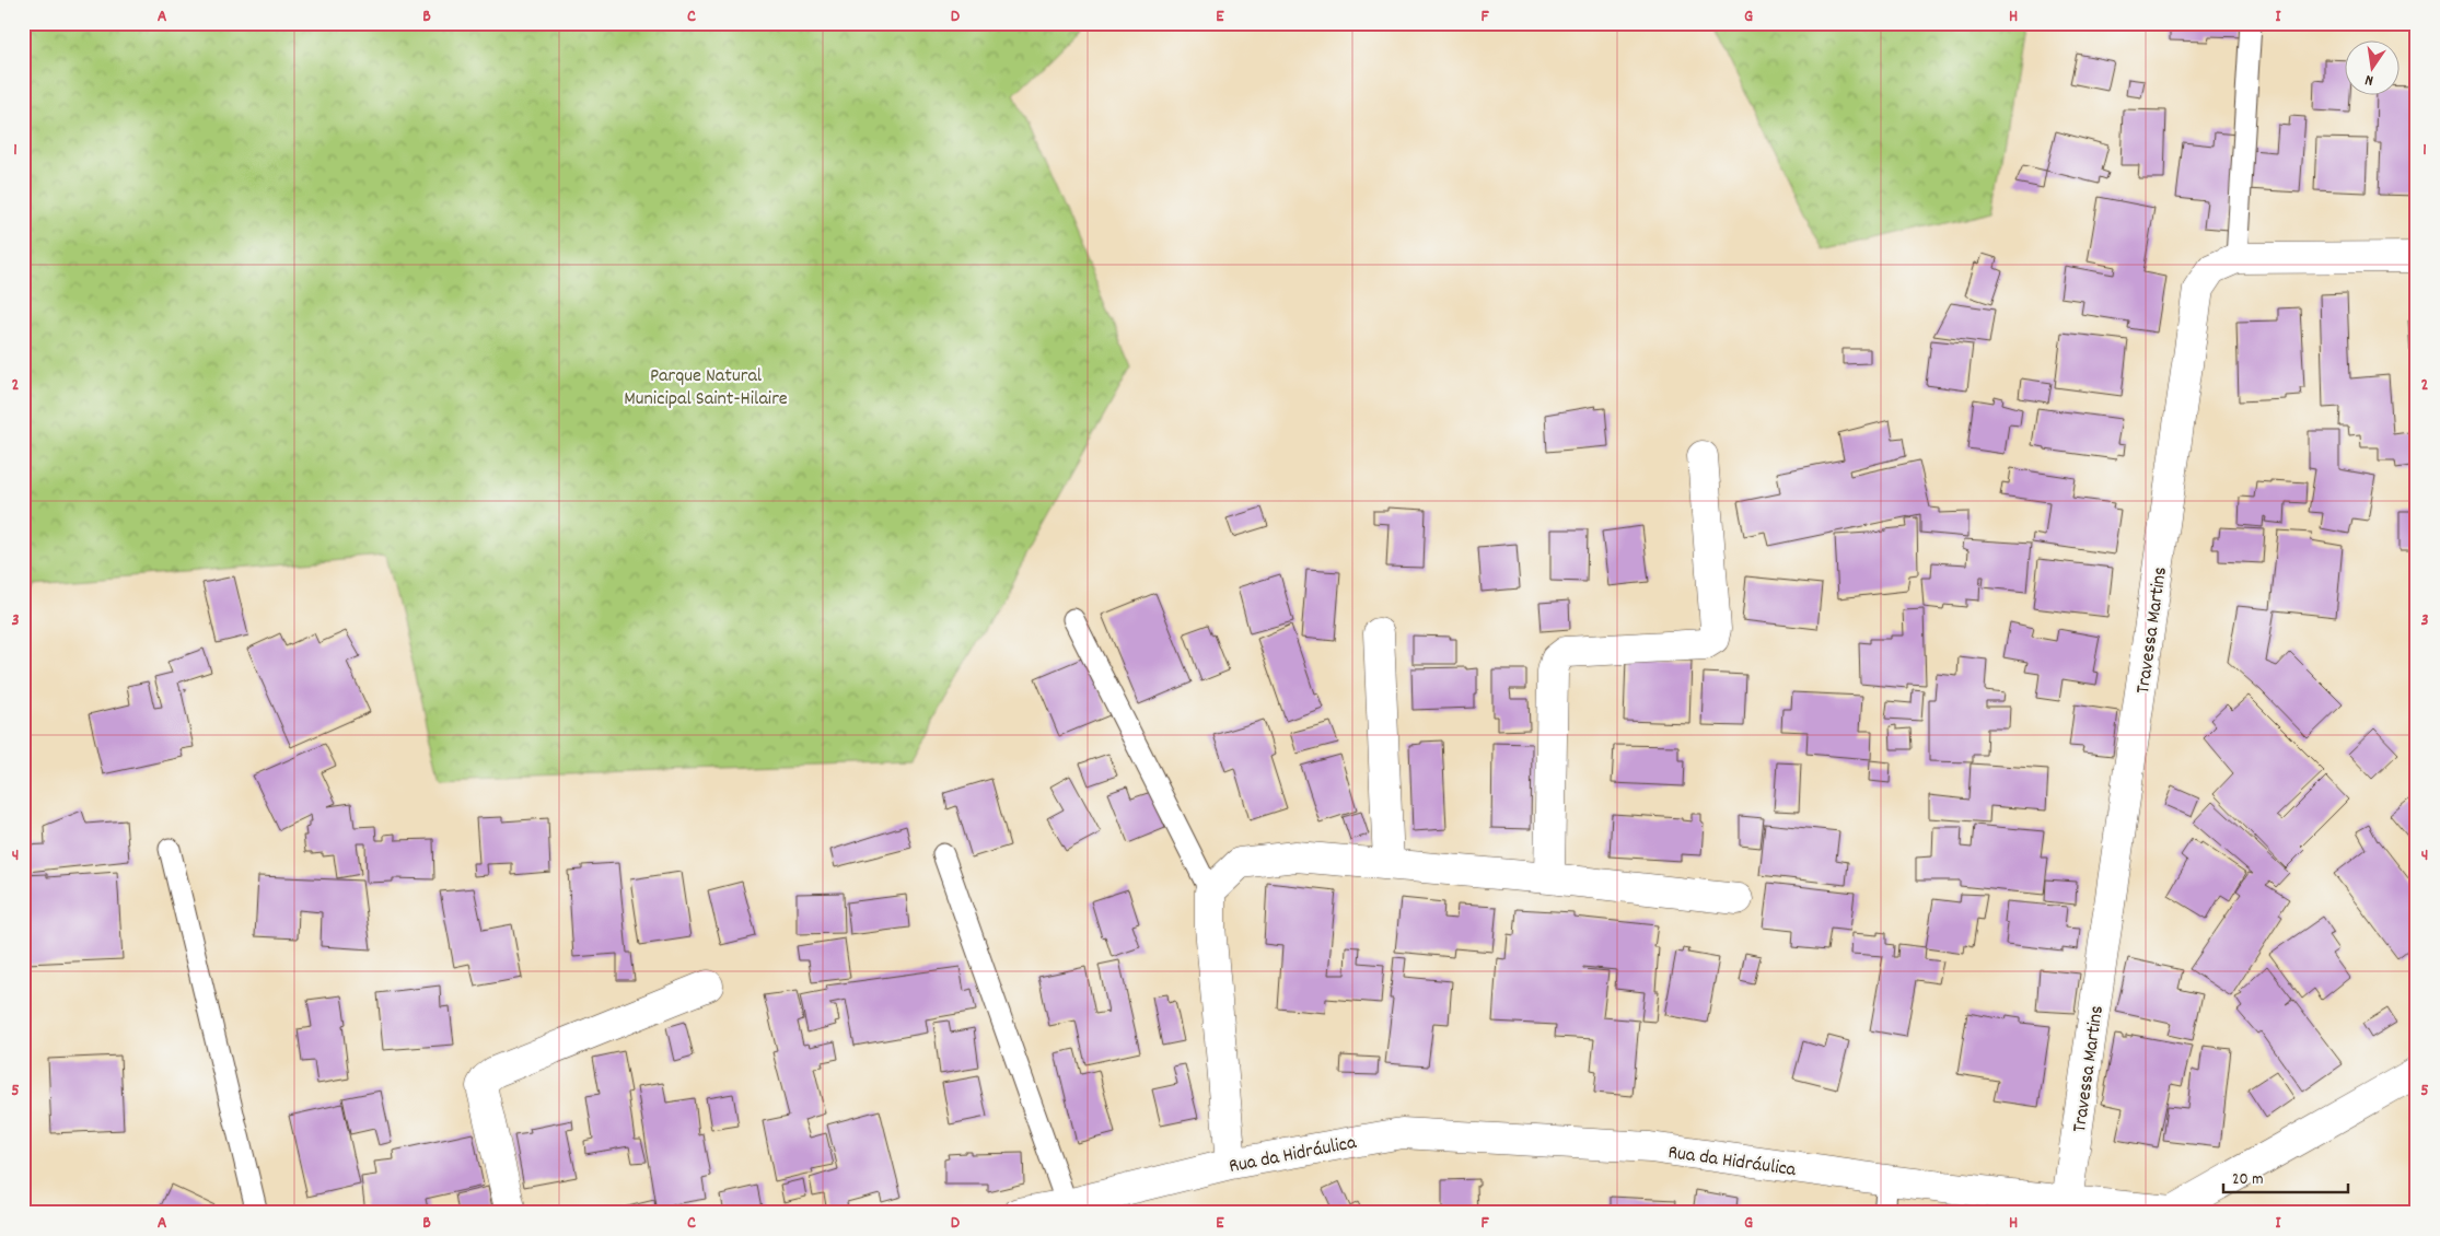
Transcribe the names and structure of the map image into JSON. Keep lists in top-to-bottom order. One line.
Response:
{"streets":{"street":["Travessa Martins","Rua da Hidráulica"]},"crossings":[["Travessa Martins","Rua da Hidráulica"]],"parks":["Parque Natural Municipal Saint-Hilaire"],"scale_bar":"20 m","north":"bottom","grid":{"columns":["A","B","C","D","E","F","G","H","I"],"rows":["1","2","3","4","5"]}}
